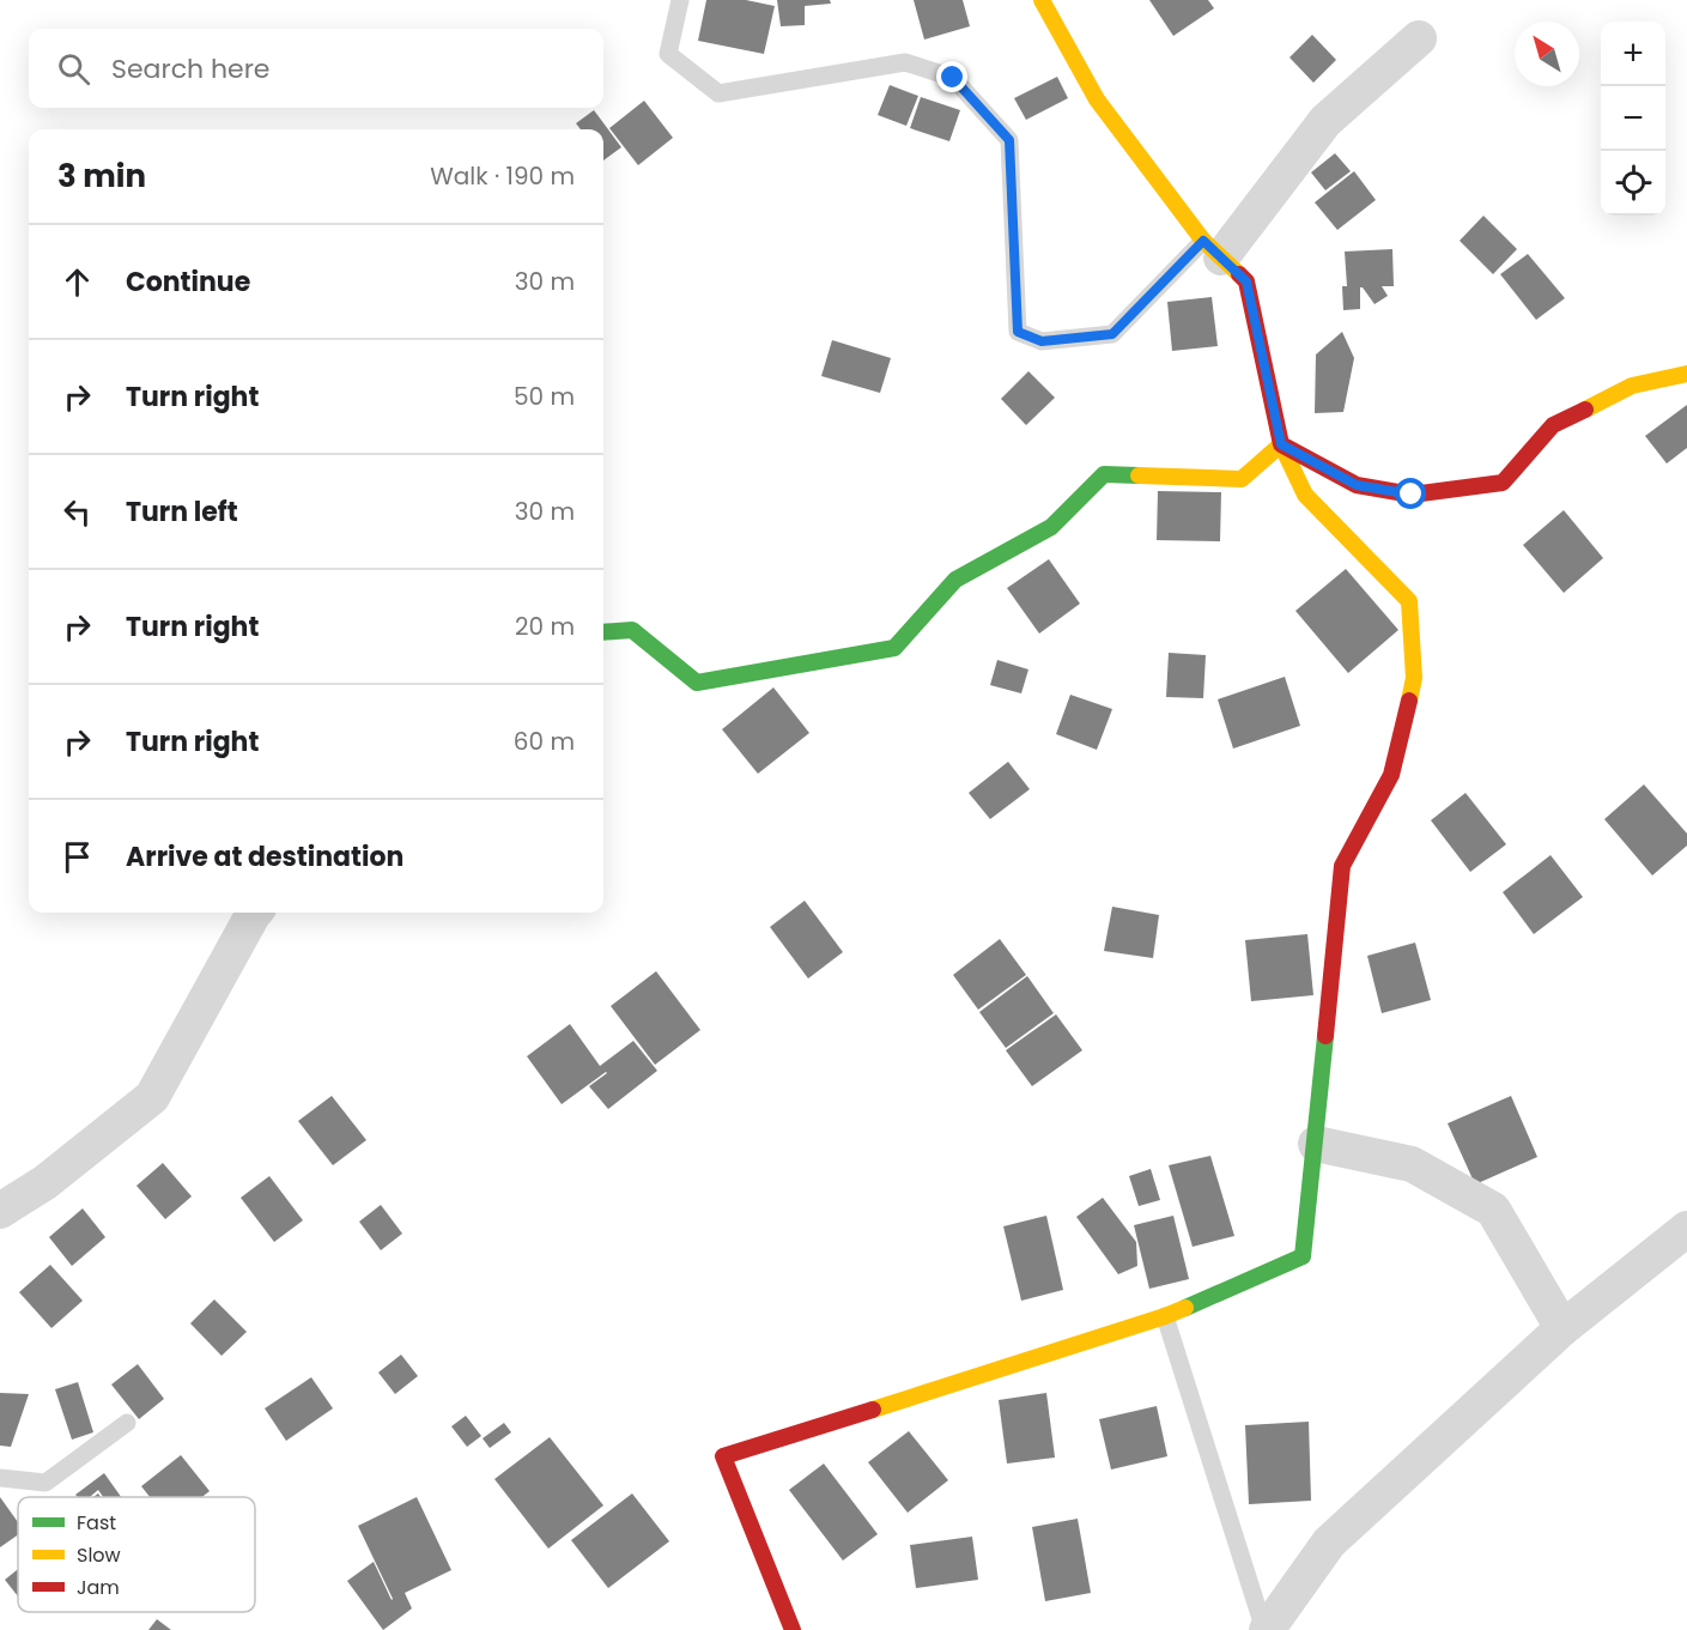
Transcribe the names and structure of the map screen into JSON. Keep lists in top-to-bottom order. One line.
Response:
{"legend":["Fast","Slow","Jam"],"north":"top left","page":{"map_buttons":["+","−"],"search":"Search here","heading":["3 min","Walk · 190 m"],"list":[["Continue","30 m"],["Turn right","50 m"],["Turn left","30 m"],["Turn right","20 m"],["Turn right","60 m"],"Arrive at destination"]}}
